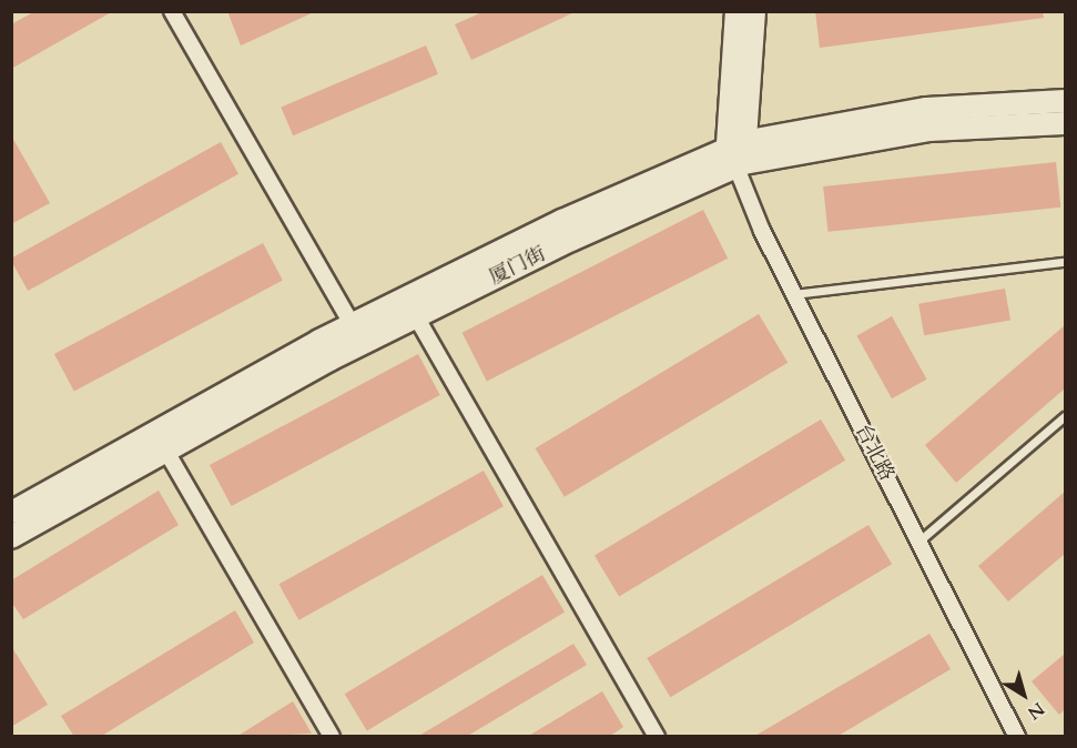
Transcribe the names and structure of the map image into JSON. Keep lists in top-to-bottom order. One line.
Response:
{"streets":{"main road":["厦门街","台北路"]},"crossings":[["厦门街","台北路"]],"north":"bottom right"}
